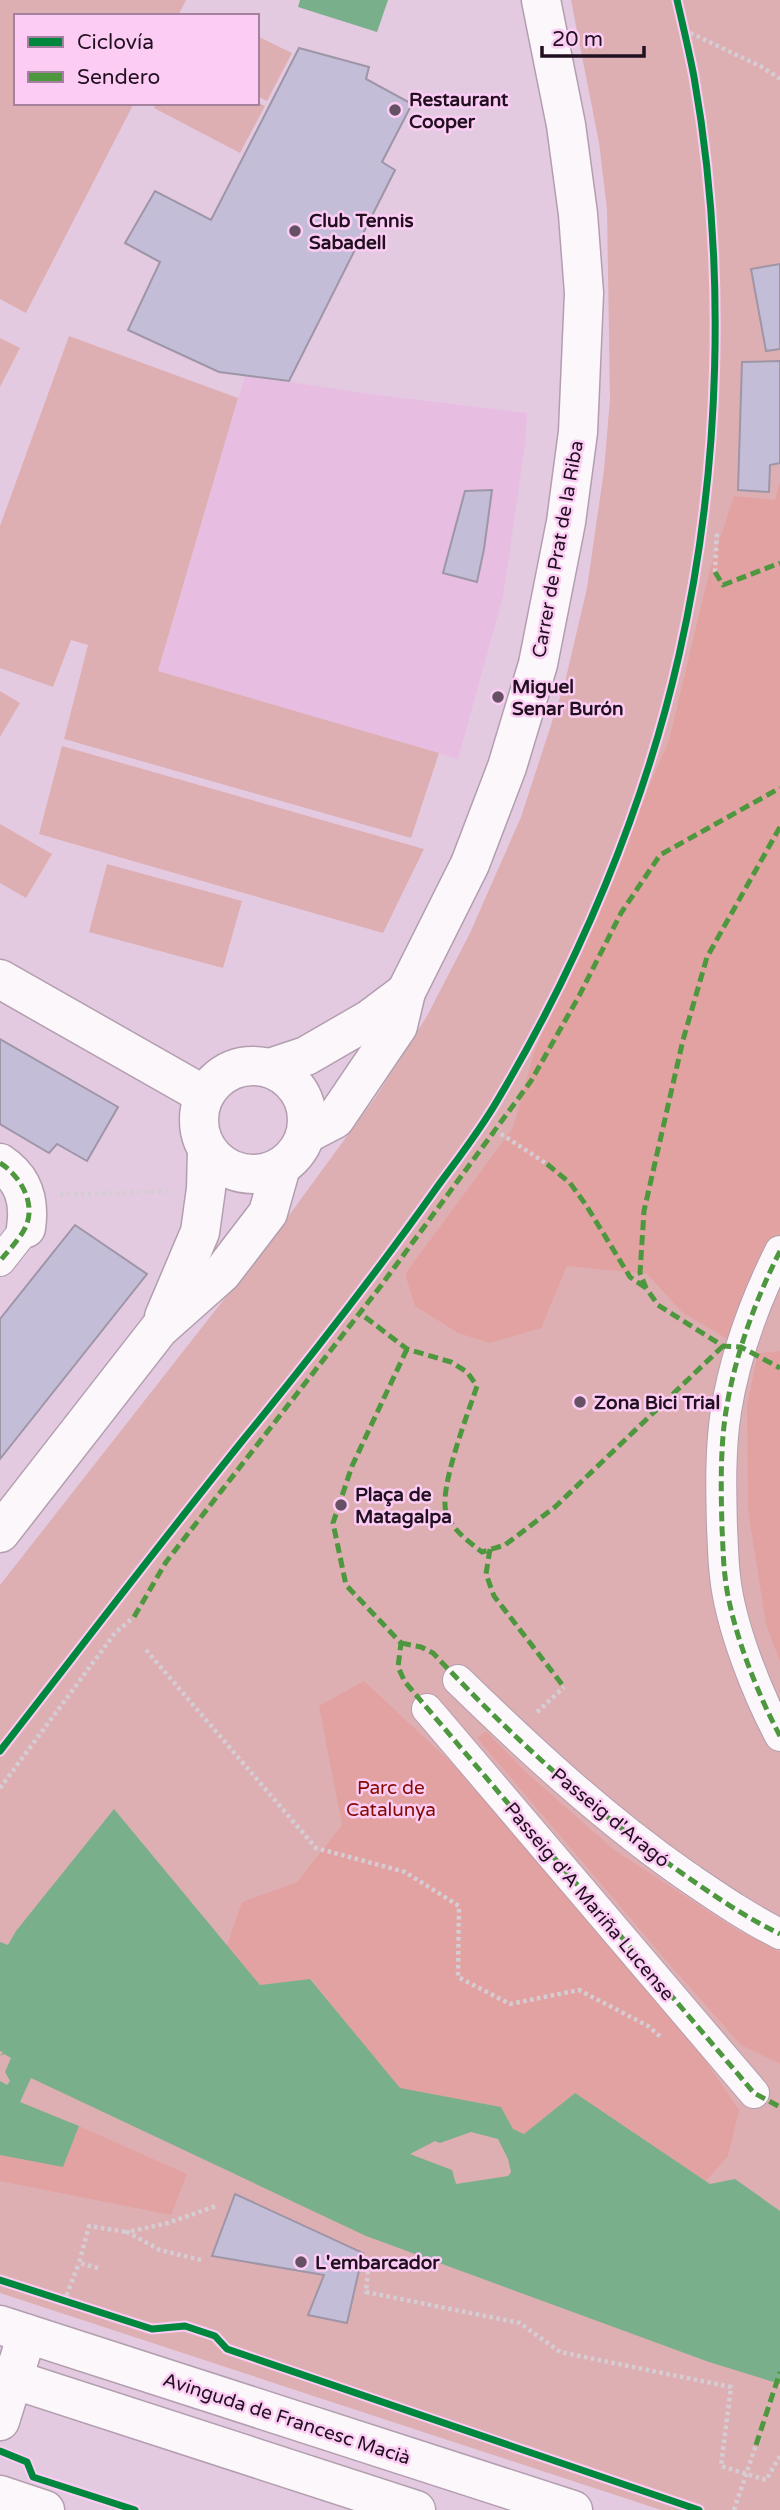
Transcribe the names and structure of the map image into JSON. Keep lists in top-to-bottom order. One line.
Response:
{"streets":{"street":["Carrer de Prat de la Riba","Passeig d'Aragó","Passeig d'A Mariña Lucense","Avinguda de Francesc Macià"]},"parks":["Parc de Catalunya"],"places":["Restaurant Cooper","Club Tennis Sabadell","Miguel Senar Burón","Zona Bici Trial","Plaça de Matagalpa","L'embarcador"],"legend":["Ciclovía","Sendero"],"scale_bar":"20 m"}
